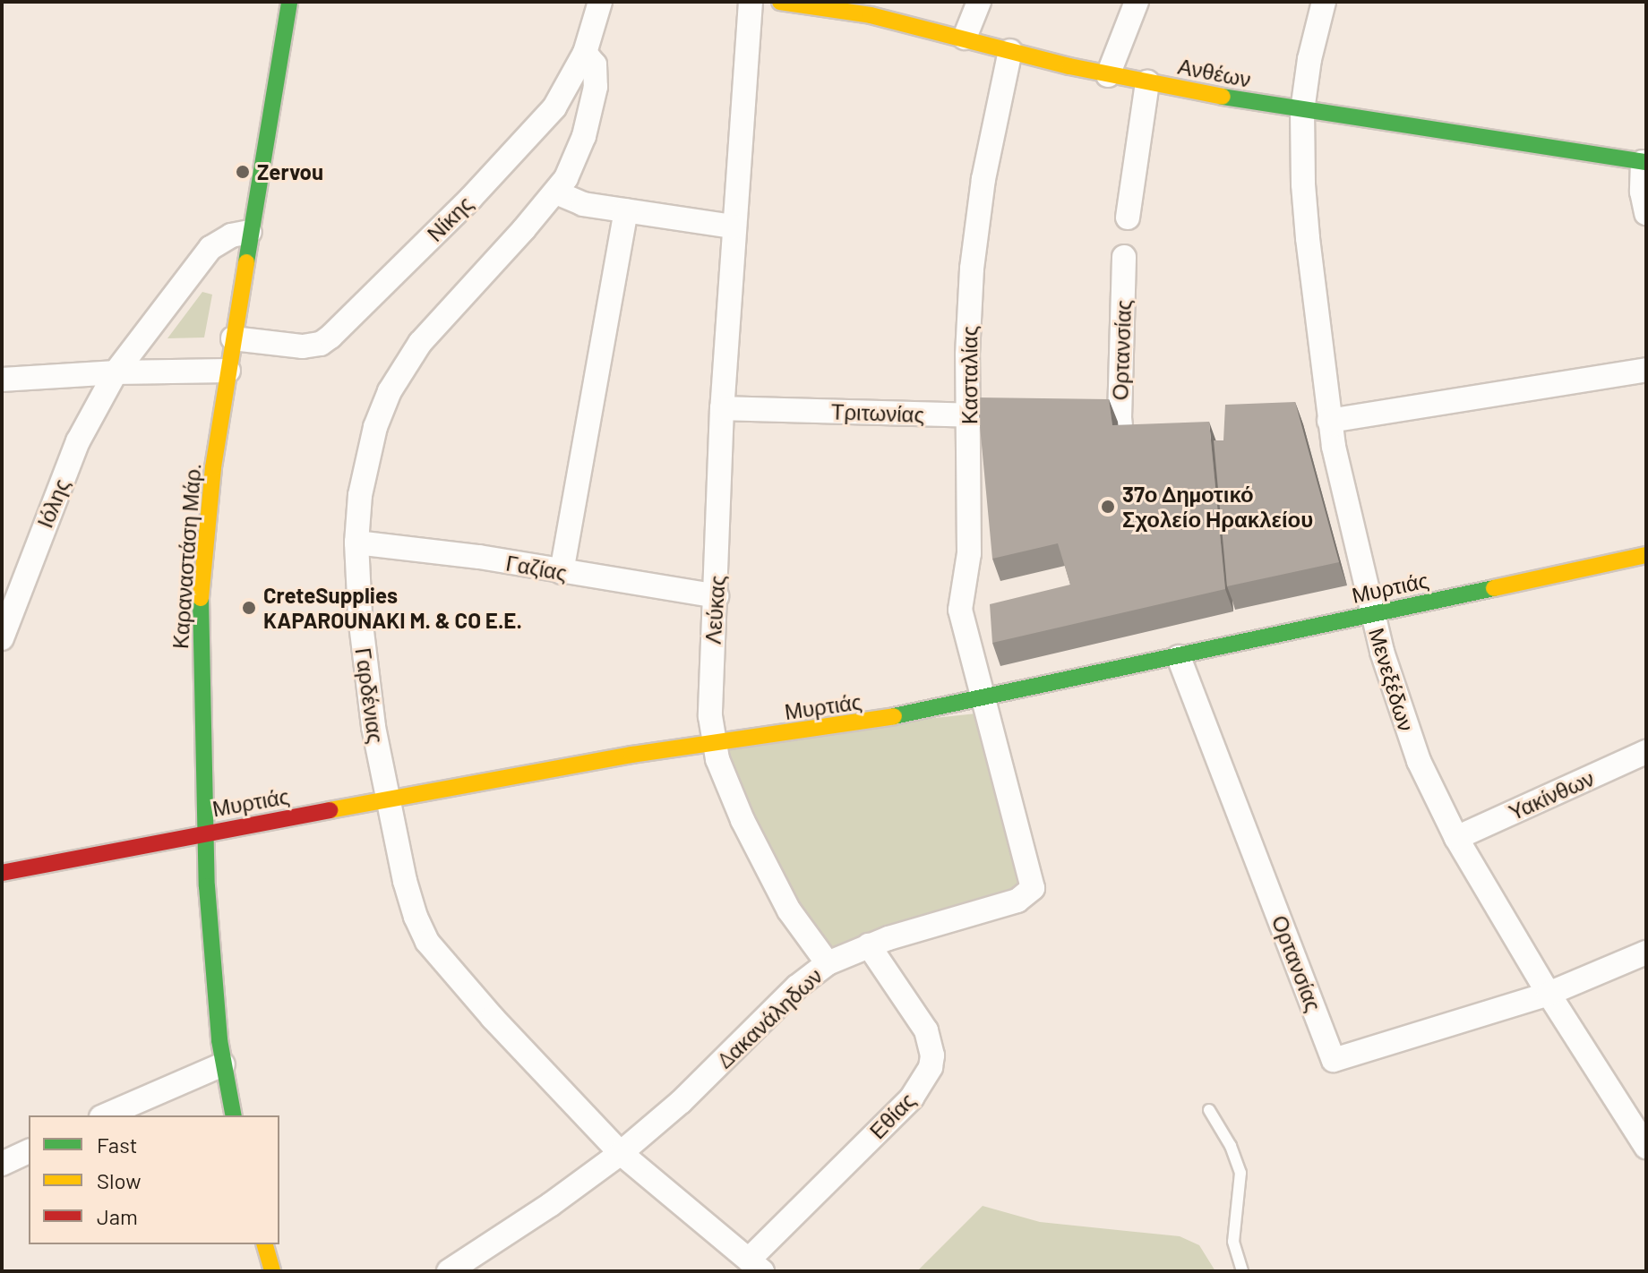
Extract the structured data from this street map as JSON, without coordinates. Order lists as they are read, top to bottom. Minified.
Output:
{"streets":{"street":["Ανθέων","Νίκης","Ορτανσίας","Κασταλίας","Τριτωνίας","Ιόλης","Καραναστάση Μάρ.","Γαζίας","Μυρτιάς","Λεύκας","Μενεξέδων","Γαρδένιας","Υακίνθων","Δακανάληδων","Εθίας"]},"crossings":[["Ανθέων","Κασταλίας"],["Ανθέων","Μενεξέδων"],["Νίκης","Καραναστάση Μάρ."],["Νίκης","Γαρδένιας"],["Ορτανσίας","Μυρτιάς"],["Ορτανσίας","Μενεξέδων"],["Κασταλίας","Τριτωνίας"],["Κασταλίας","Μυρτιάς"],["Κασταλίας","Δακανάληδων"],["Τριτωνίας","Λεύκας"],["Ιόλης","Καραναστάση Μάρ."],["Καραναστάση Μάρ.","Μυρτιάς"],["Γαζίας","Λεύκας"],["Γαζίας","Γαρδένιας"],["Μυρτιάς","Λεύκας"],["Μυρτιάς","Μενεξέδων"],["Μυρτιάς","Γαρδένιας"],["Μυρτιάς","Δακανάληδων"],["Λεύκας","Δακανάληδων"],["Μενεξέδων","Υακίνθων"],["Γαρδένιας","Δακανάληδων"],["Γαρδένιας","Εθίας"],["Δακανάληδων","Εθίας"]],"places":["Zervou","37ο Δημοτικό Σχολείο Ηρακλείου","CreteSupplies KAPAROUNAKI M. & CO E.E."],"legend":["Fast","Slow","Jam"]}
